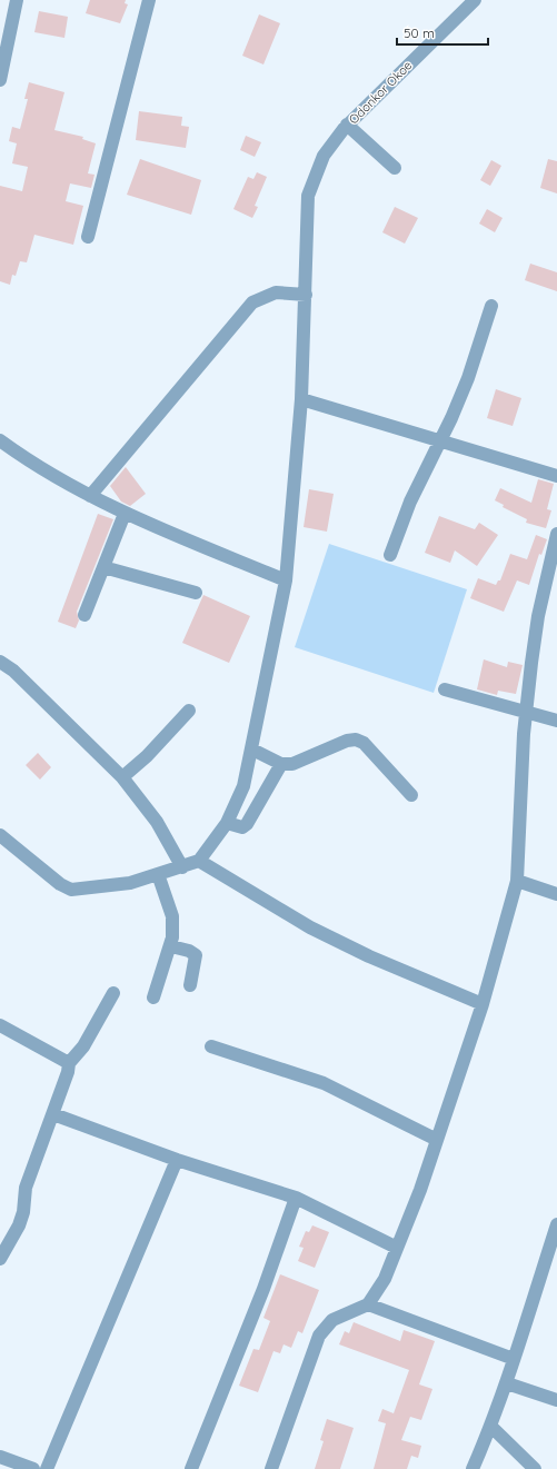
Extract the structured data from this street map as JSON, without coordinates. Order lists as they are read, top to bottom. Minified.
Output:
{"streets":{"street":["Odonkor Okoe"]},"scale_bar":"50 m"}
